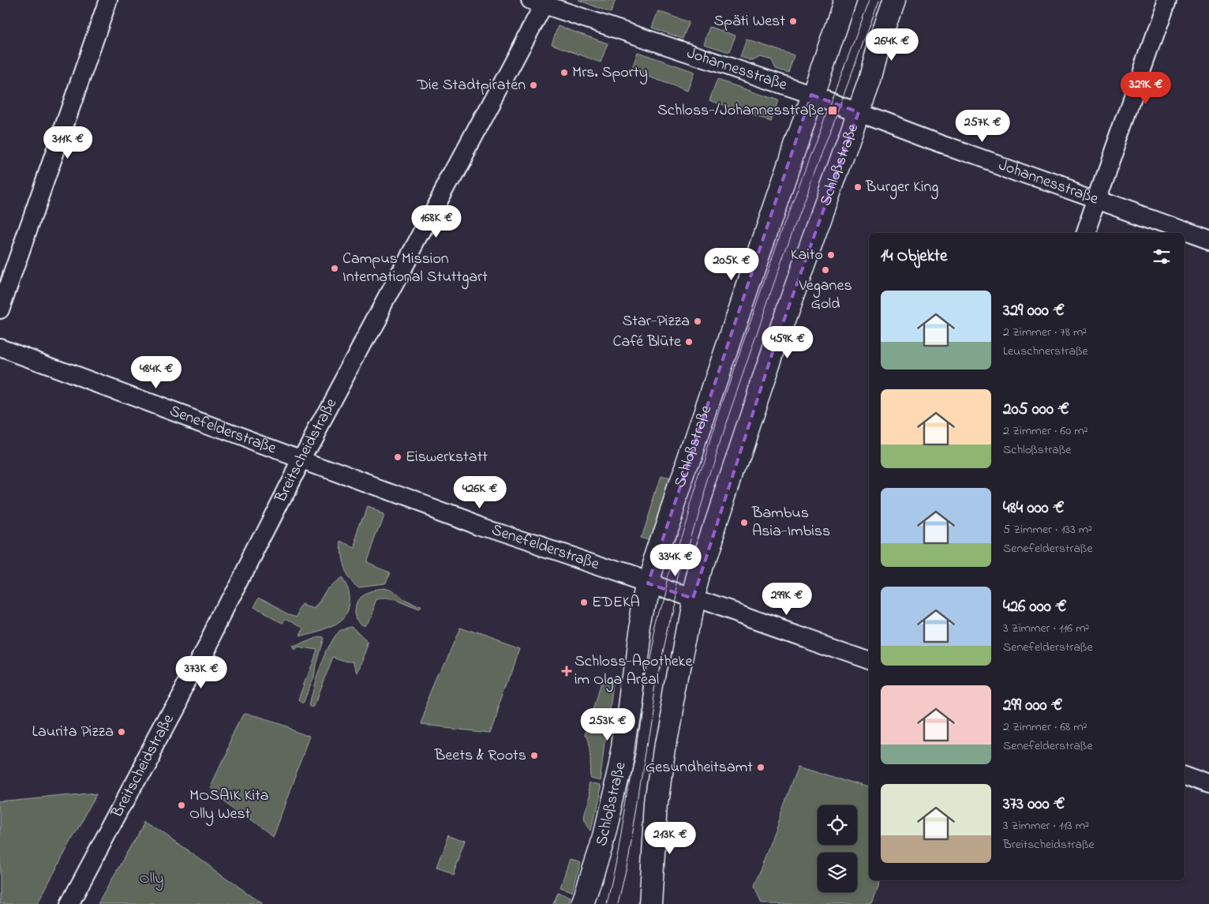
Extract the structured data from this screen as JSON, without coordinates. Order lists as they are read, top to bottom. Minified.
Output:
{"streets":{"street":["Johannesstraße","Schloßstraße","Senefelderstraße","Breitscheidstraße"]},"crossings":[["Johannesstraße","Schloßstraße"],["Johannesstraße","Breitscheidstraße"],["Schloßstraße","Senefelderstraße"],["Senefelderstraße","Breitscheidstraße"]],"parks":["Olly"],"places":{"other":["Späti West","Mrs. Sporty","Die Stadtpiraten","Burger King","Kaito","Campus Mission International Stuttgart","Veganes Gold","Star-Pizza","Café Blüte","Eiswerkstatt","Bambus Asia-Imbiss","EDEKA","Laurita Pizza","Beets & Roots","Gesundheitsamt","MOSAIK Kita Olly West"],"transit":["Schloss-/Johannesstraße"],"health":["Schloss-Apotheke im Olga Areal"]},"page":{"price":["264K €","329K €","257K €","311K €","168K €","205K €","459K €","484K €","426K €","334K €","299K €","373K €","253K €","213K €"],"heading":"14 Objekte","list":[{"name":"329 000 €","note":"2 Zimmer · 78 m² · Leuschnerstraße"},{"name":"205 000 €","note":"2 Zimmer · 60 m² · Schloßstraße"},{"name":"484 000 €","note":"5 Zimmer · 133 m² · Senefelderstraße"},{"name":"426 000 €","note":"3 Zimmer · 116 m² · Senefelderstraße"},{"name":"299 000 €","note":"2 Zimmer · 68 m² · Senefelderstraße"},{"name":"373 000 €","note":"3 Zimmer · 113 m² · Breitscheidstraße"}]}}
